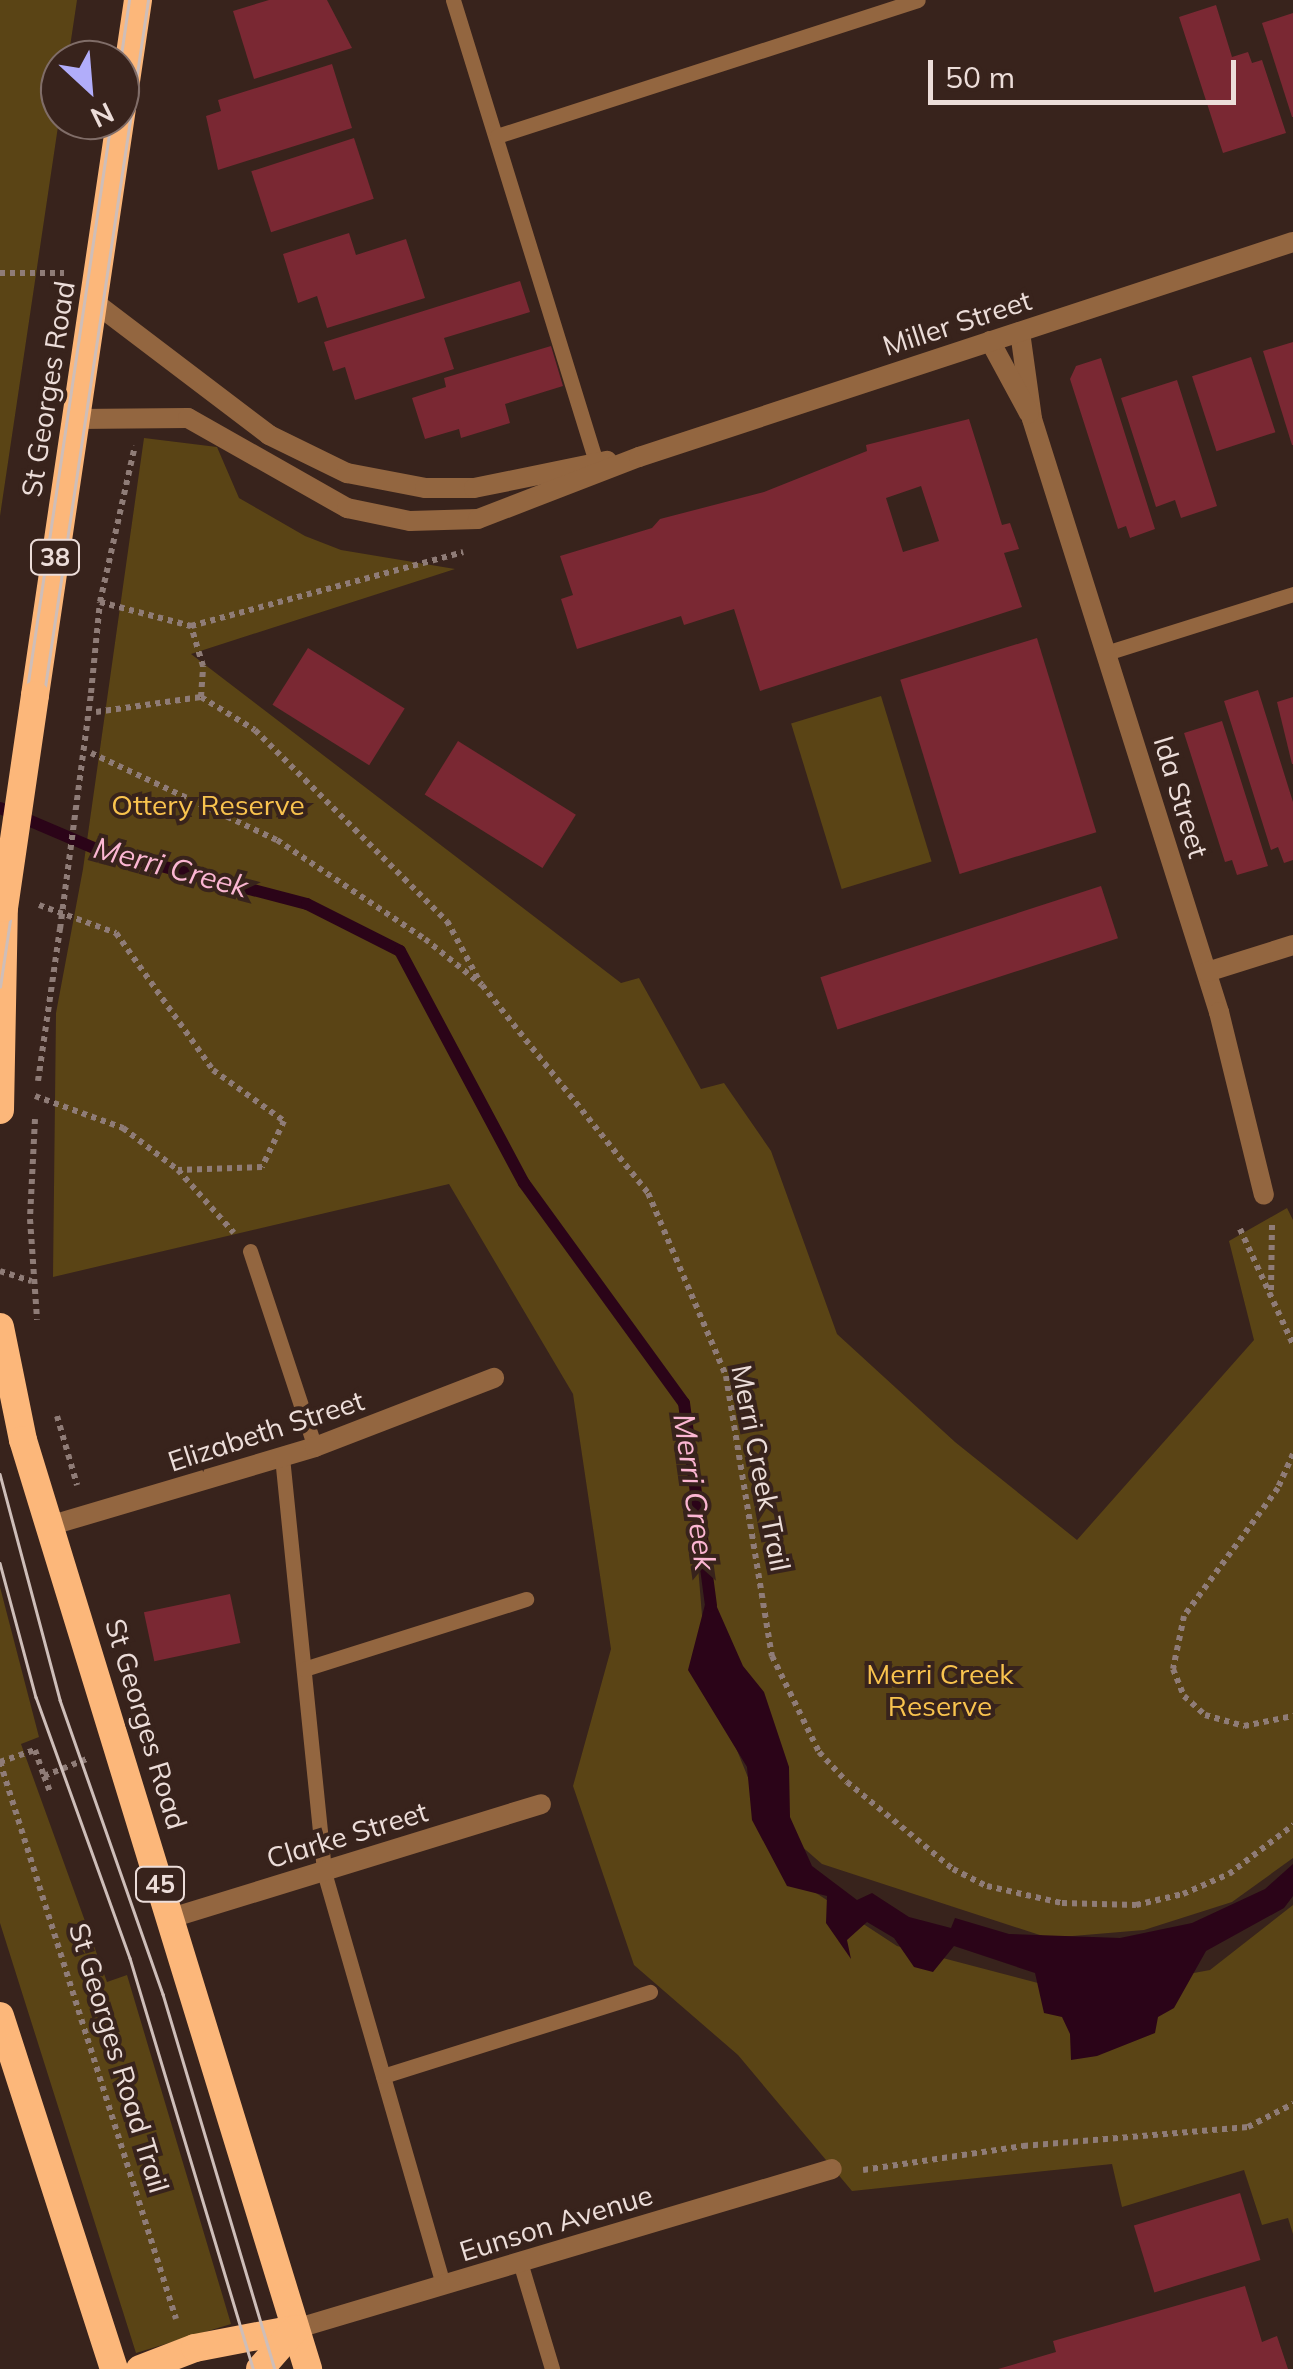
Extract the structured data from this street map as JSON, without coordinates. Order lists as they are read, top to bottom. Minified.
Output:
{"streets":{"highway":["St Georges Road","38","45"],"street":["Miller Street","Ida Street","Elizabeth Street","Clarke Street","Eunson Avenue"],"path":["Merri Creek Trail","St Georges Road Trail"]},"crossings":[["Miller Street","St Georges Road"],["Miller Street","Ida Street"],["St Georges Road","Elizabeth Street"],["St Georges Road","Clarke Street"],["St Georges Road","Eunson Avenue"]],"water":["Merri Creek"],"parks":["Ottery Reserve","Merri Creek Reserve"],"scale_bar":"50 m","north":"bottom right"}
